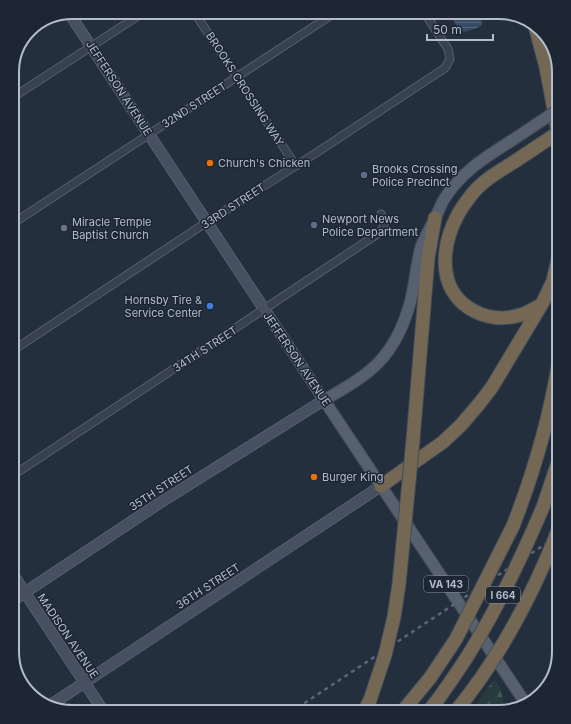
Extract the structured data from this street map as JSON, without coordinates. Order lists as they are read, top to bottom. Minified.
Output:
{"streets":{"highway":["I 664"],"main road":["JEFFERSON AVENUE","VA 143"],"street":["BROOKS CROSSING WAY","32ND STREET","33RD STREET","34TH STREET","35TH STREET","36TH STREET","MADISON AVENUE"]},"crossings":[["JEFFERSON AVENUE","32ND STREET"],["JEFFERSON AVENUE","33RD STREET"],["JEFFERSON AVENUE","34TH STREET"],["JEFFERSON AVENUE","35TH STREET"],["JEFFERSON AVENUE","36TH STREET"],["BROOKS CROSSING WAY","32ND STREET"],["BROOKS CROSSING WAY","33RD STREET"],["35TH STREET","MADISON AVENUE"],["36TH STREET","MADISON AVENUE"]],"places":["Church's Chicken","Brooks Crossing Police Precinct","Newport News Police Department","Miracle Temple Baptist Church","Hornsby Tire & Service Center","Burger King"],"scale_bar":"50 m"}
